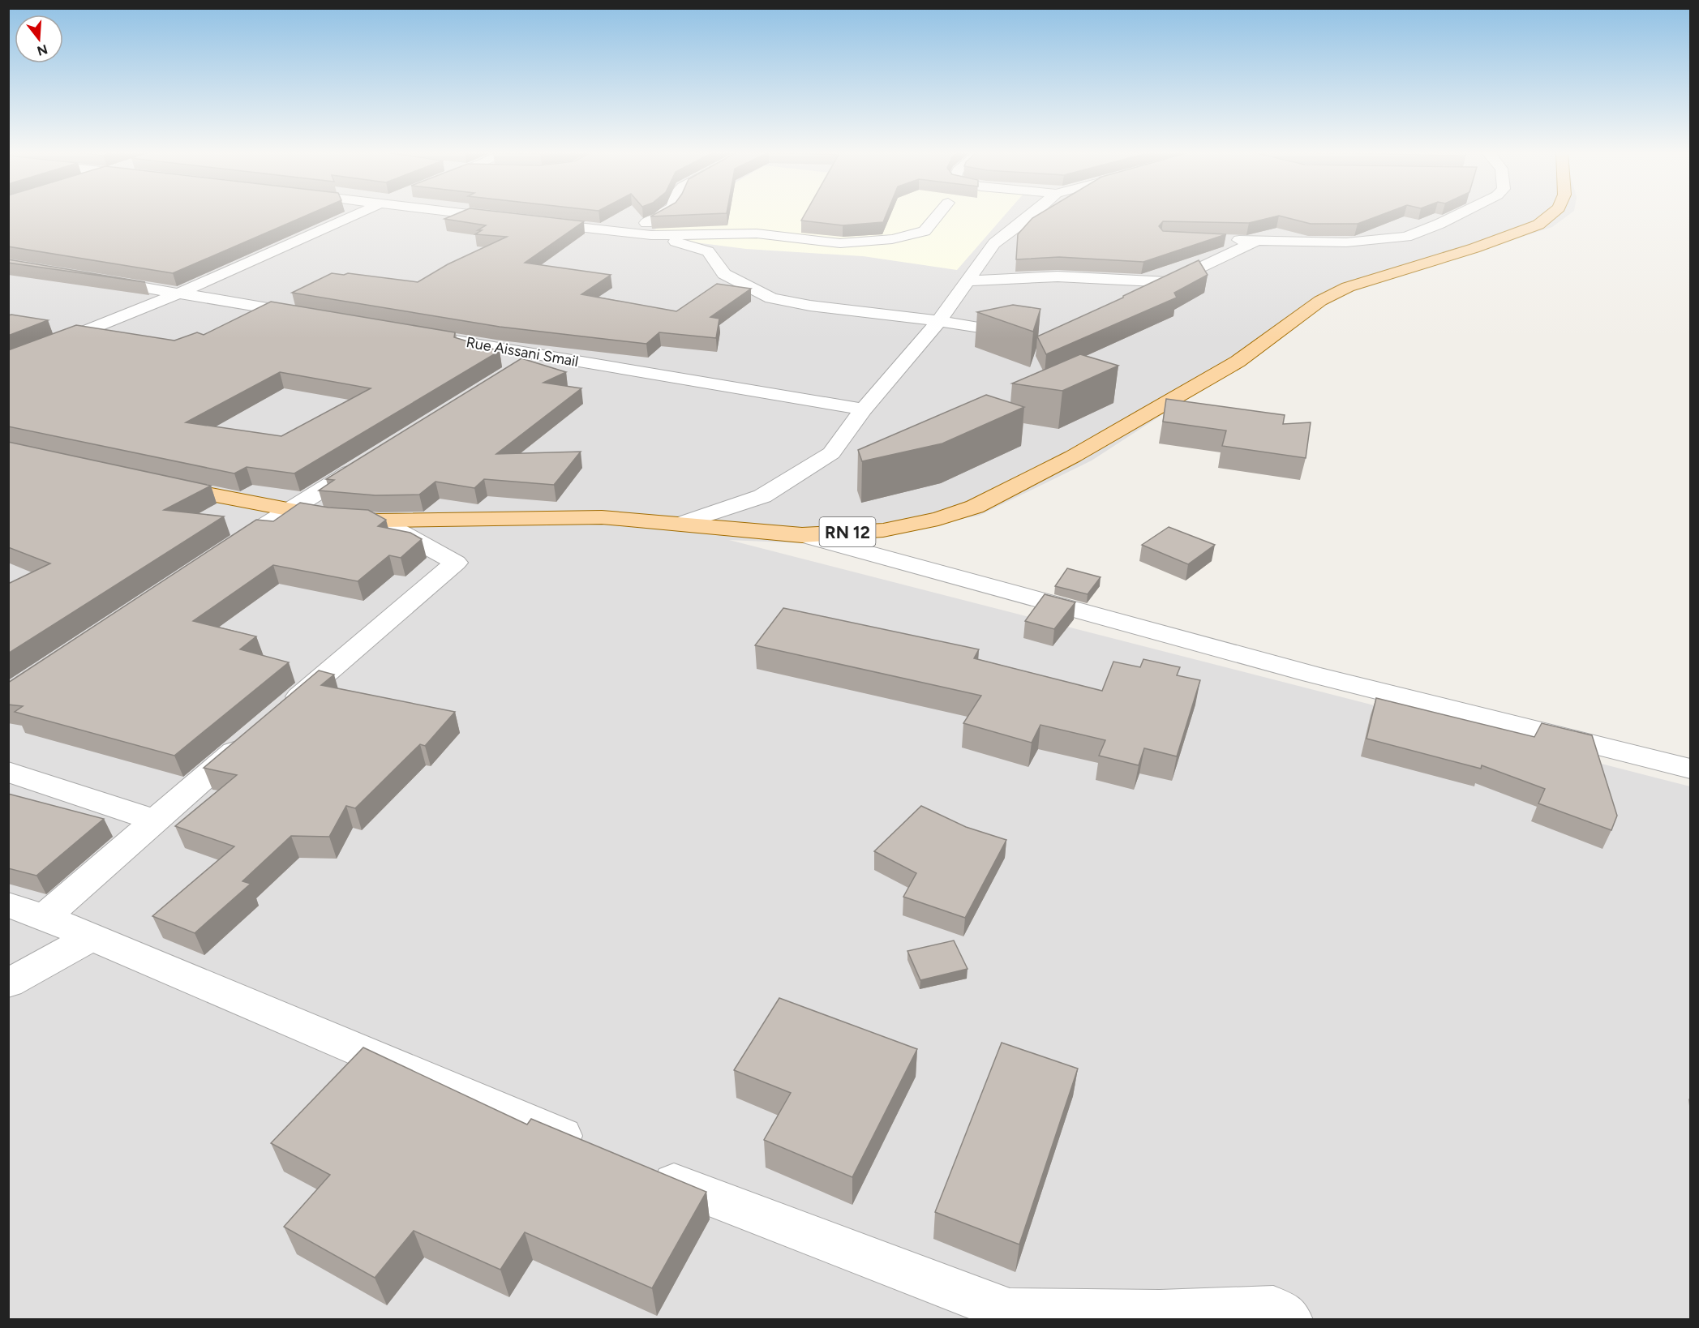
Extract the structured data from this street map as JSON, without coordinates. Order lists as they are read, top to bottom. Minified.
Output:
{"streets":{"main road":["RN 12"],"street":["Rue Aissani Smail"]},"north":"bottom"}
